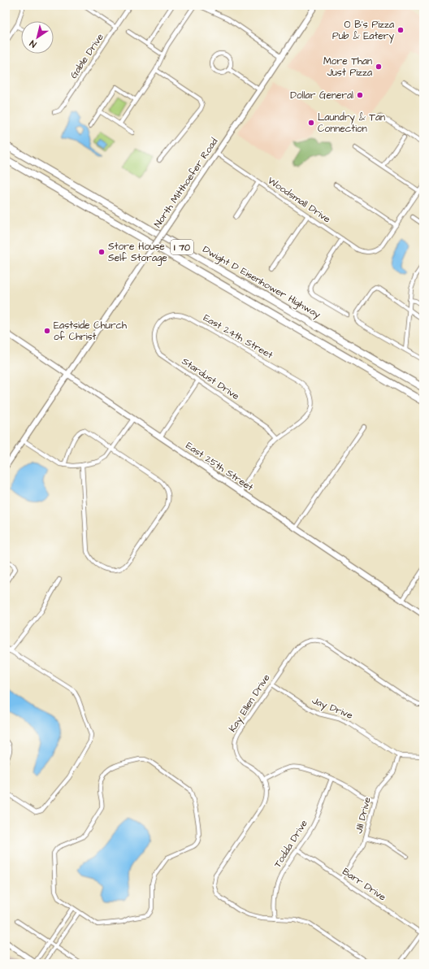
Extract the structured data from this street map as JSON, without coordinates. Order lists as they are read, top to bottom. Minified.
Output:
{"streets":{"highway":["I 70","Dwight D Eisenhower Highway"],"main road":["North Mitthoefer Road","East 25th Street"],"street":["Gable Drive","Woodsmall Drive","East 24th Street","Stardust Drive","Kay Ellen Drive","Jay Drive","Jill Drive","Todda Drive","Barr Drive"]},"crossings":[["North Mitthoefer Road","Woodsmall Drive"],["North Mitthoefer Road","East 25th Street"],["East 24th Street","Stardust Drive"],["Kay Ellen Drive","Jay Drive"],["Jay Drive","Jill Drive"],["Jill Drive","Barr Drive"],["Todda Drive","Barr Drive"]],"places":["O B's Pizza Pub & Eatery","More Than Just Pizza","Dollar General","Laundry & Tan Connection","Store House Self Storage","Eastside Church of Christ"],"north":"bottom left"}
